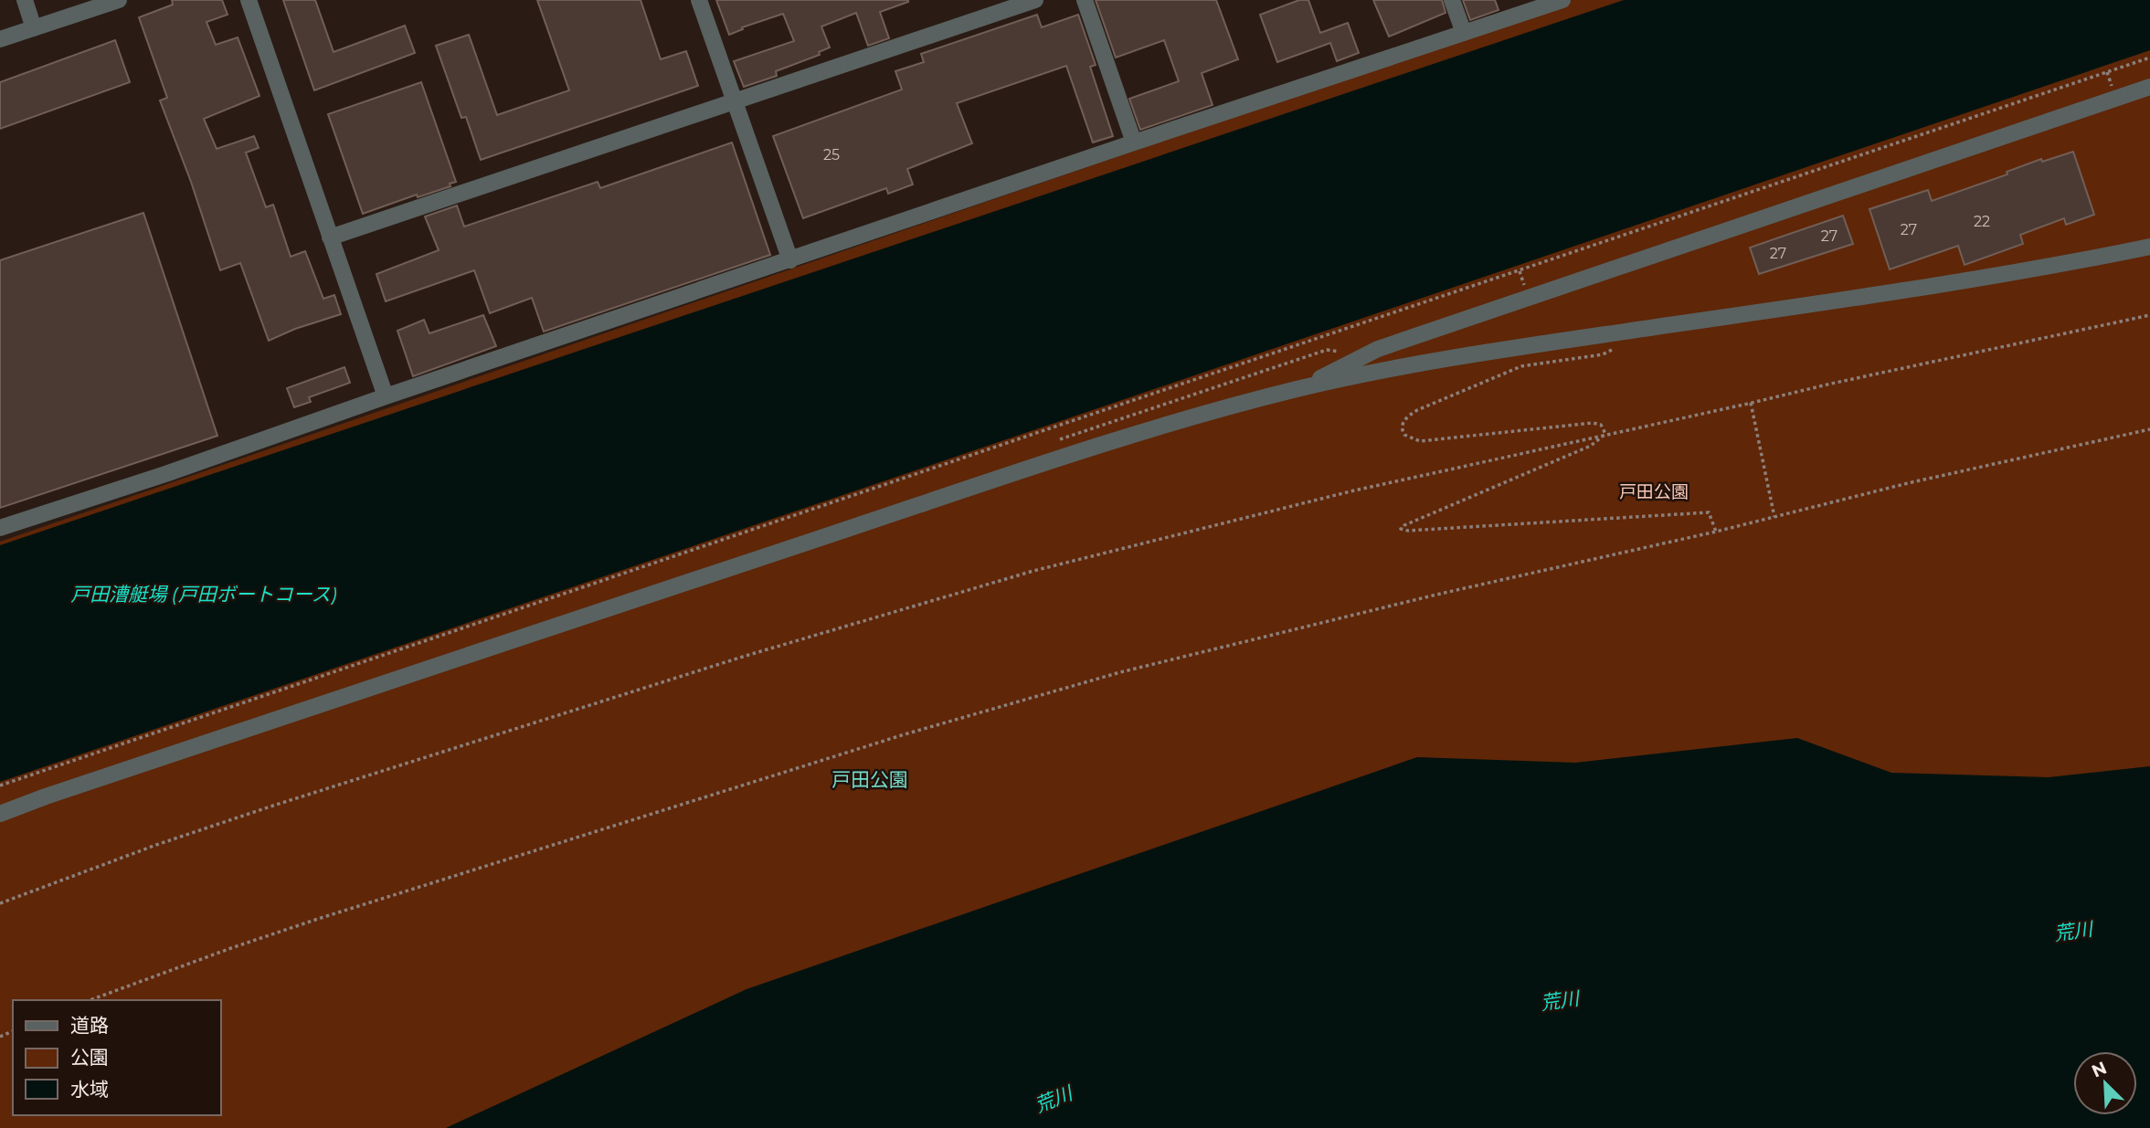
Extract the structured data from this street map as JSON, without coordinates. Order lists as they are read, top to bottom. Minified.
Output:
{"districts":["戸田公園"],"water":["戸田漕艇場 (戸田ボートコース)","荒川"],"parks":["戸田公園"],"house_numbers":["25","22","27","27","27"],"legend":["道路","公園","水域"],"north":"top left"}
